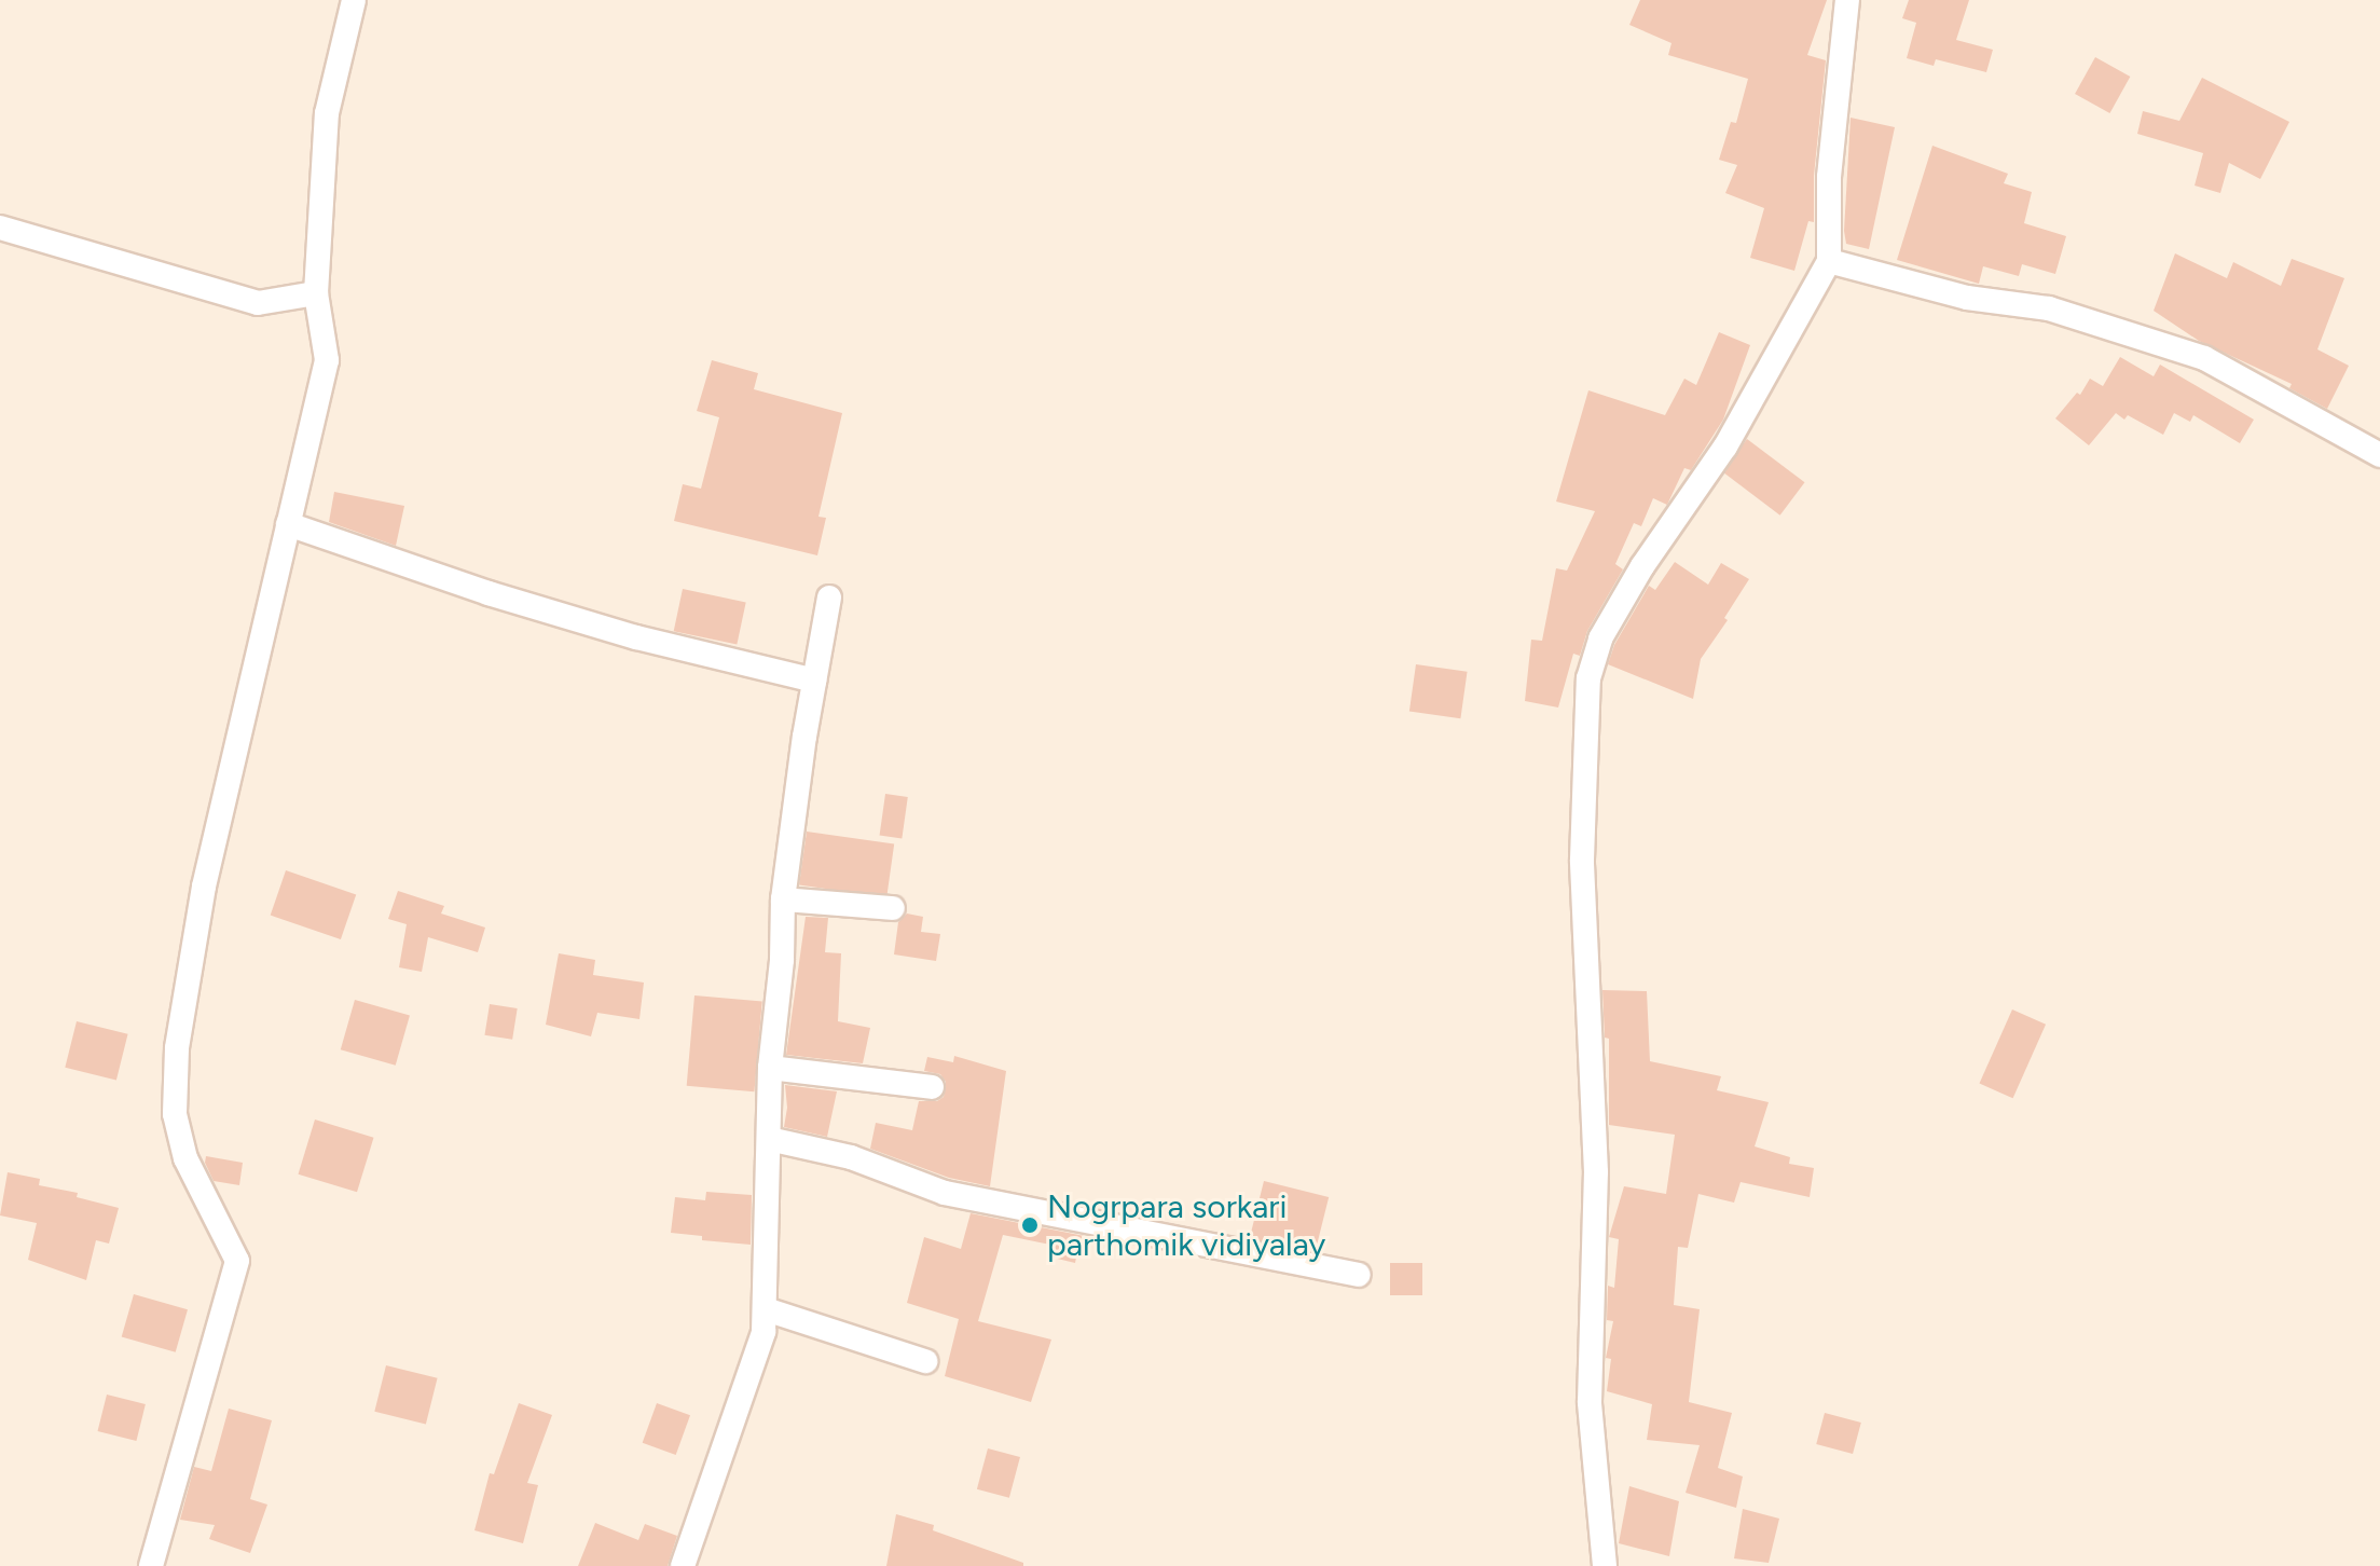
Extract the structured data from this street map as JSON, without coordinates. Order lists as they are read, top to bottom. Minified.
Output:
{"places":["Nogrpara sorkari parthomik vidiyalay"]}
